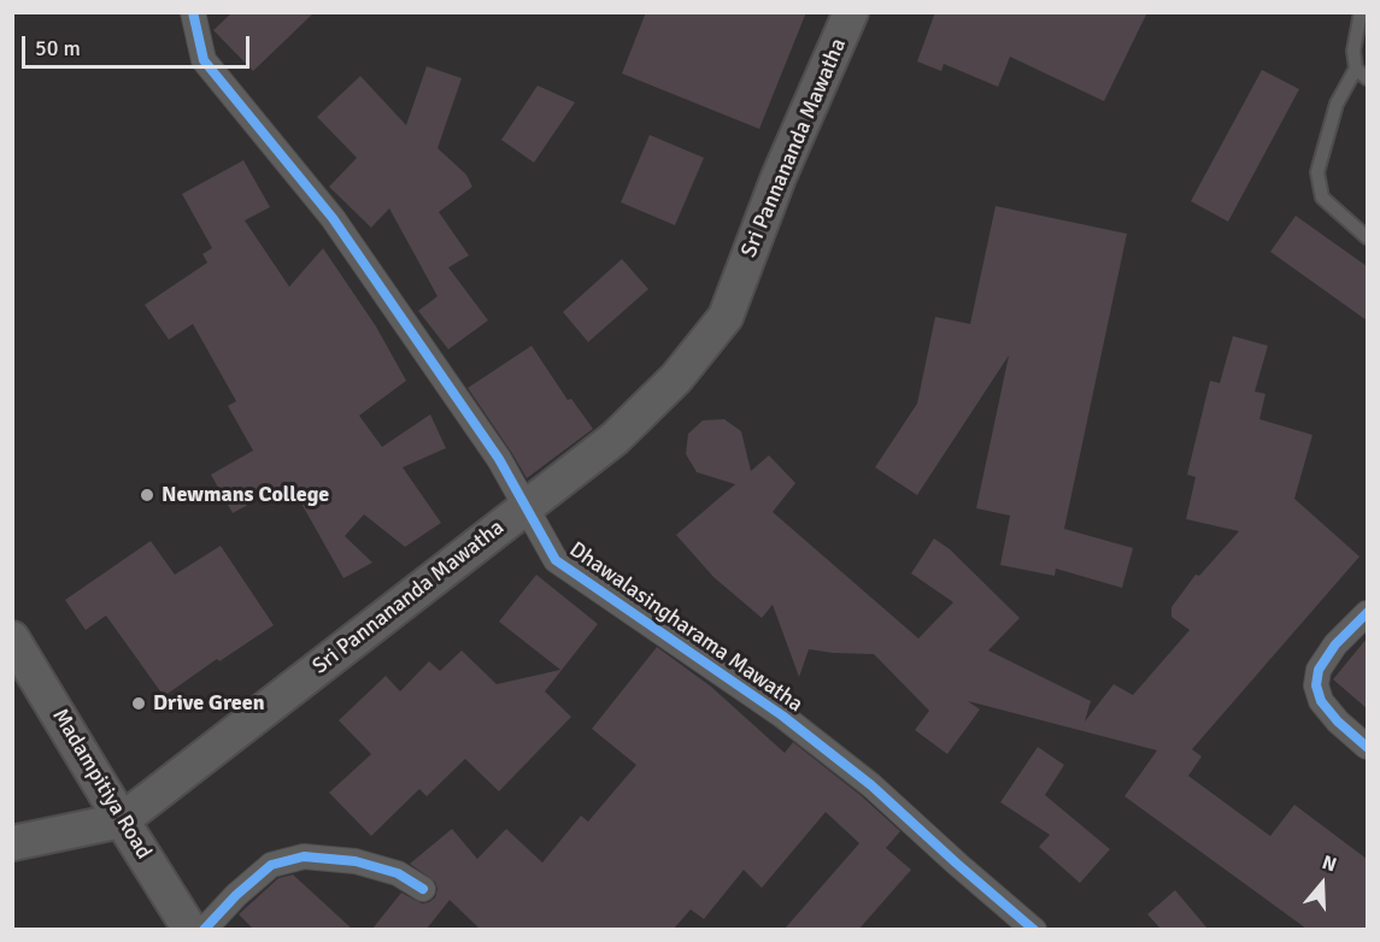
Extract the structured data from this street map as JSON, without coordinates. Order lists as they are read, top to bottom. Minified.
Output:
{"streets":{"main road":["Sri Pannananda Mawatha","Madampitiya Road"],"street":["Dhawalasingharama Mawatha"]},"crossings":[["Sri Pannananda Mawatha","Dhawalasingharama Mawatha"],["Sri Pannananda Mawatha","Madampitiya Road"]],"places":["Newmans College","Drive Green"],"scale_bar":"50 m","north":"top"}
